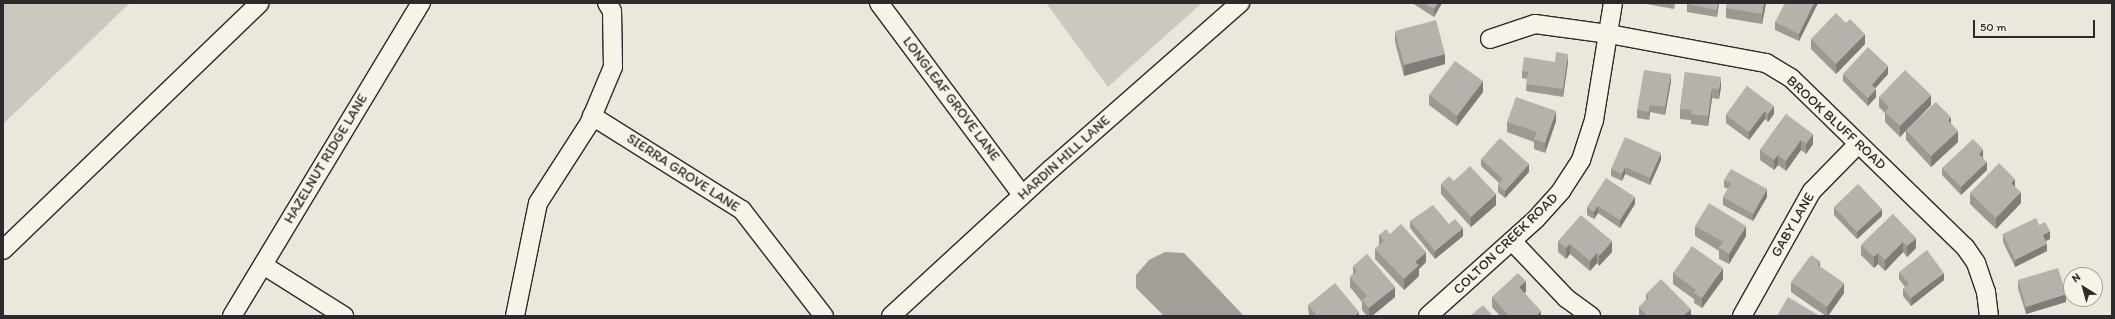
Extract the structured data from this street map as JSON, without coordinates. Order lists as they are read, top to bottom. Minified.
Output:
{"streets":{"street":["LONGLEAF GROVE LANE","BROOK BLUFF ROAD","HARDIN HILL LANE","HAZELNUT RIDGE LANE","SIERRA GROVE LANE","GABY LANE","COLTON CREEK ROAD"]},"crossings":[["LONGLEAF GROVE LANE","HARDIN HILL LANE"],["BROOK BLUFF ROAD","GABY LANE"],["BROOK BLUFF ROAD","COLTON CREEK ROAD"]],"scale_bar":"50 m","north":"top left"}
